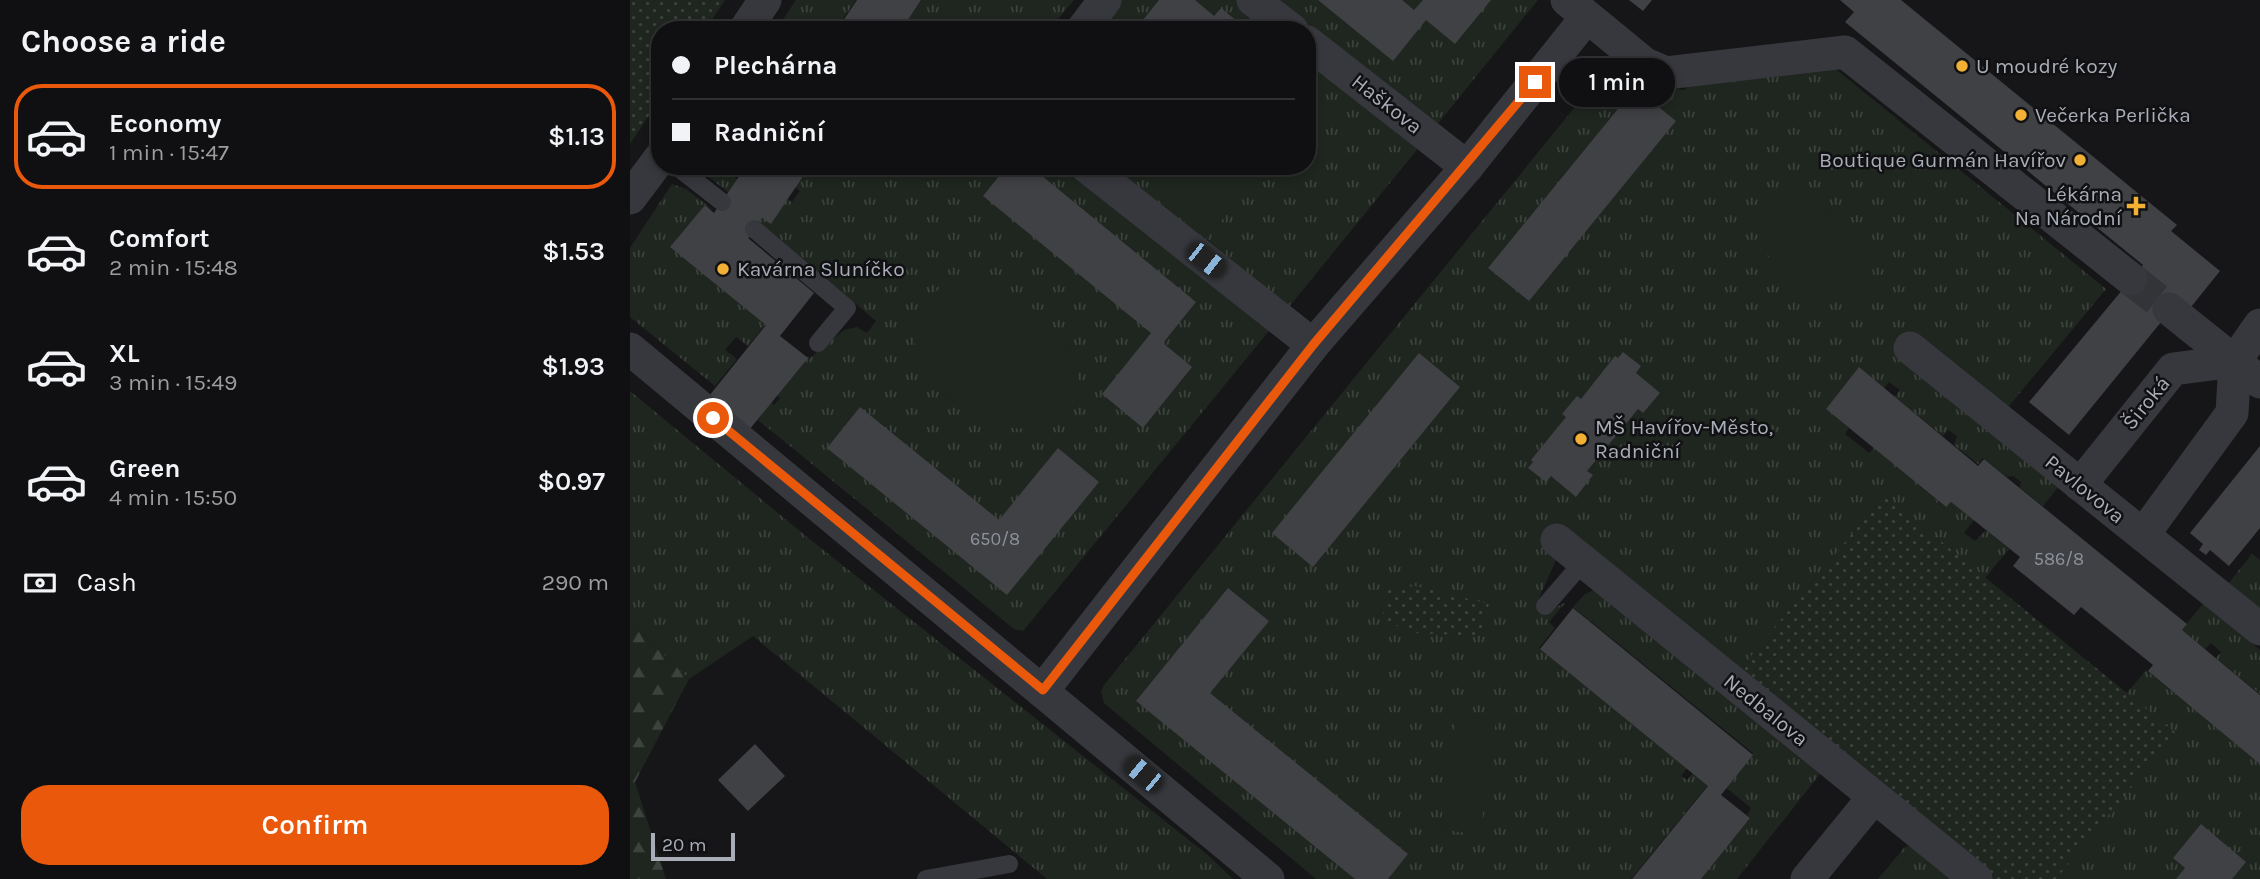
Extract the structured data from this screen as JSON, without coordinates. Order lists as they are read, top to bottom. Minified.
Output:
{"streets":{"street":["Haškova","Široká","Pavlovova","Nedbalova"]},"crossings":[["Široká","Pavlovova"]],"places":{"other":["U moudré kozy","Večerka Perlička","Boutique Gurmán Havířov","Kavárna Sluníčko","MŠ Havířov-Město, Radniční"],"health":["Lékárna Na Národní"]},"house_numbers":["650/8","586/8"],"scale_bar":"20 m","page":{"heading":"Choose a ride","banner":["Plechárna","Radniční"],"bubble":"1 min","list":[{"name":"Economy","note":"1 min · 15:47","value":"$1.13"},{"name":"Comfort","note":"2 min · 15:48","value":"$1.53"},{"name":"XL","note":"3 min · 15:49","value":"$1.93"},{"name":"Green","note":"4 min · 15:50","value":"$0.97"}],"pay":["Cash","290 m"],"buttons":"Confirm","scale":"20 m"}}
